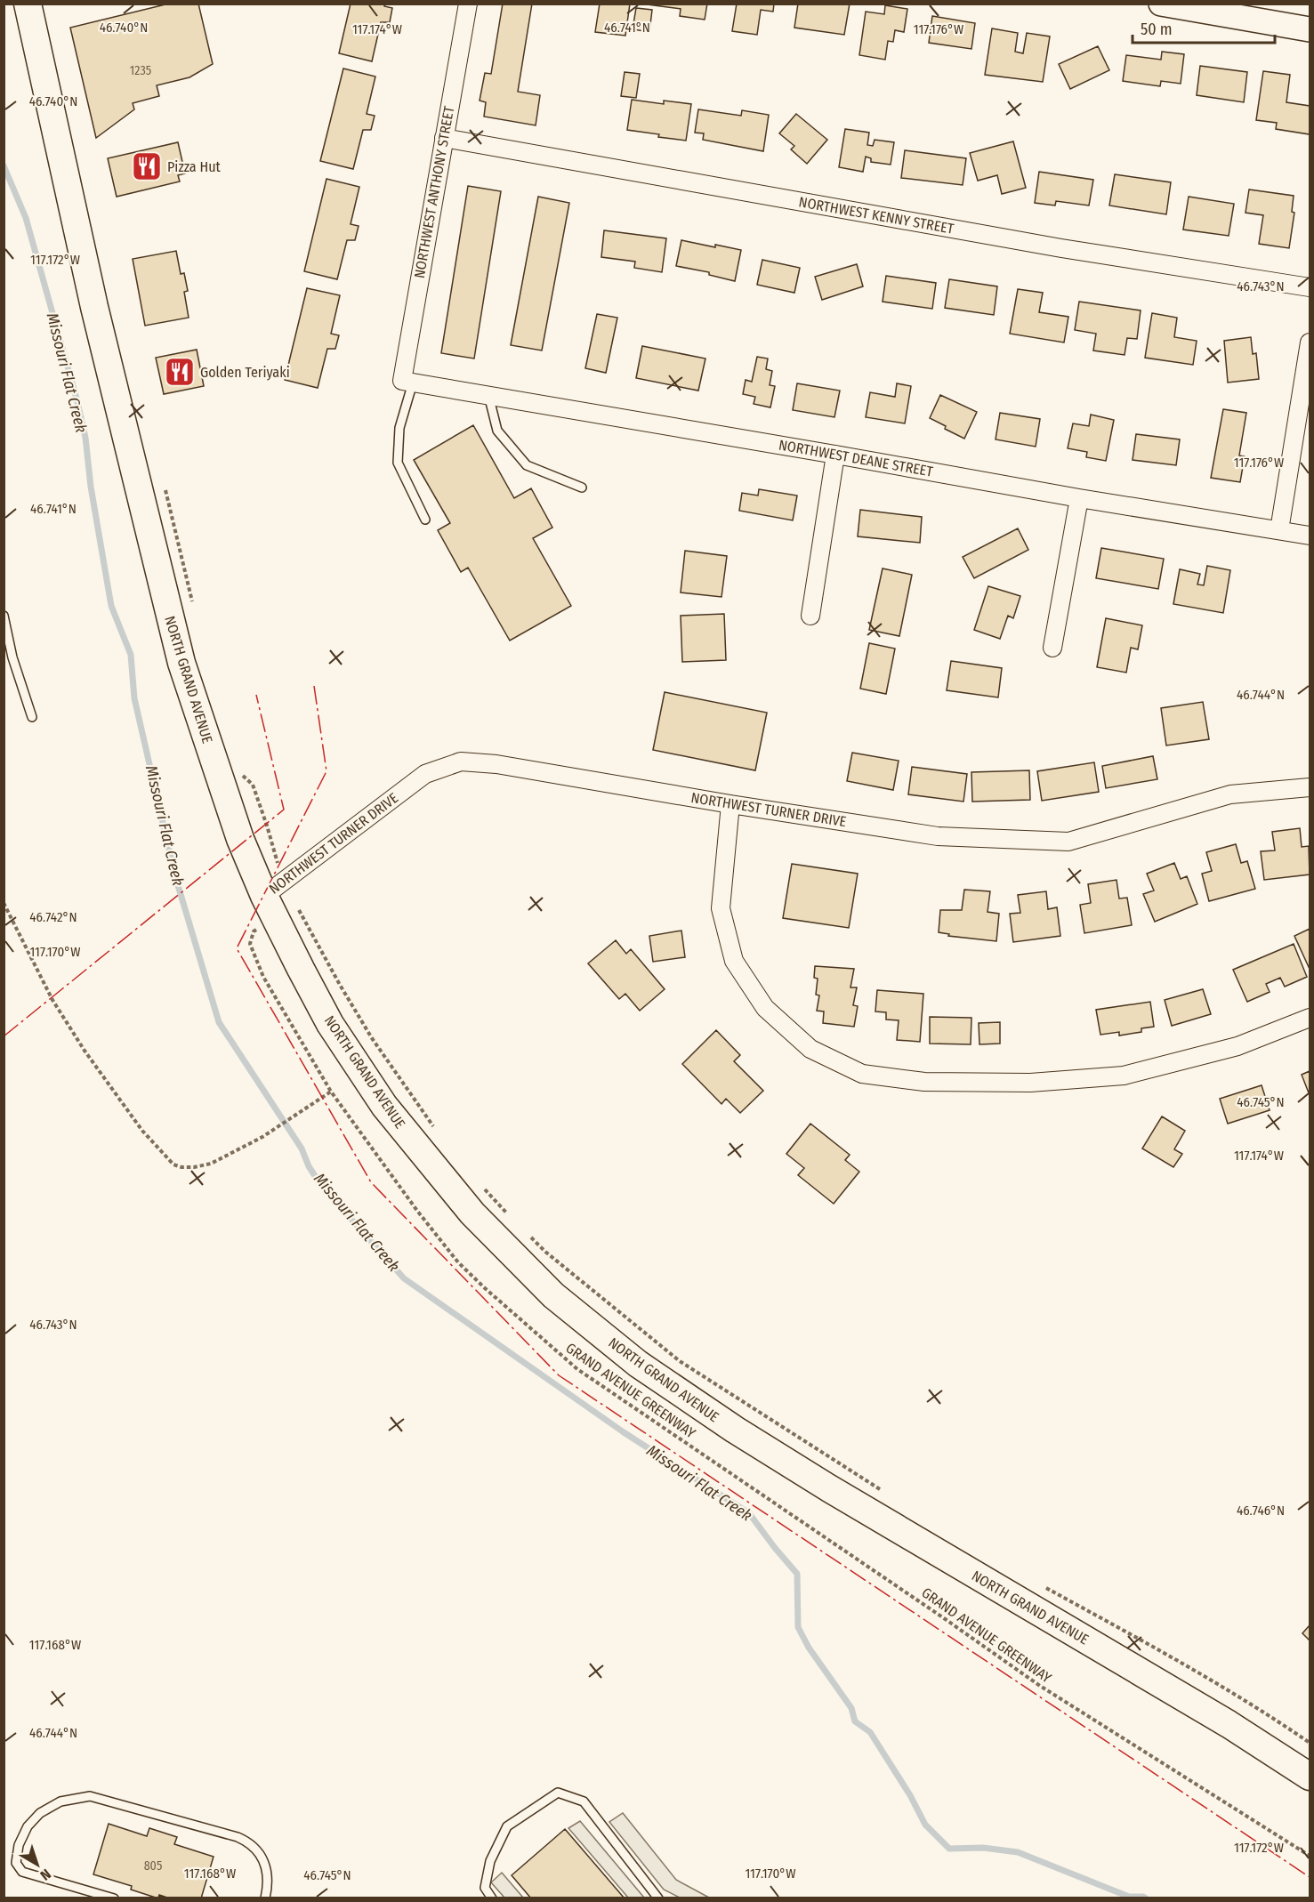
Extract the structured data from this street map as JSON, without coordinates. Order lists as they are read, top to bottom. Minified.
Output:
{"streets":{"main road":["NORTH GRAND AVENUE"],"street":["NORTHWEST ANTHONY STREET","NORTHWEST KENNY STREET","NORTHWEST DEANE STREET","NORTHWEST TURNER DRIVE"],"path":["GRAND AVENUE GREENWAY"]},"crossings":[["NORTHWEST ANTHONY STREET","NORTHWEST KENNY STREET"],["NORTHWEST ANTHONY STREET","NORTHWEST DEANE STREET"],["NORTH GRAND AVENUE","NORTHWEST TURNER DRIVE"],["NORTH GRAND AVENUE","GRAND AVENUE GREENWAY"],["NORTHWEST TURNER DRIVE","GRAND AVENUE GREENWAY"]],"water":["Missouri Flat Creek"],"places":{"restaurant":["Pizza Hut","Golden Teriyaki"]},"house_numbers":["1235","805"],"scale_bar":"50 m","north":"bottom right","coordinates":["46.740°N","46.741°N","117.174°W","117.176°W","117.172°W","46.743°N","46.744°N","46.742°N","117.170°W","46.745°N","46.746°N","117.168°W"]}
